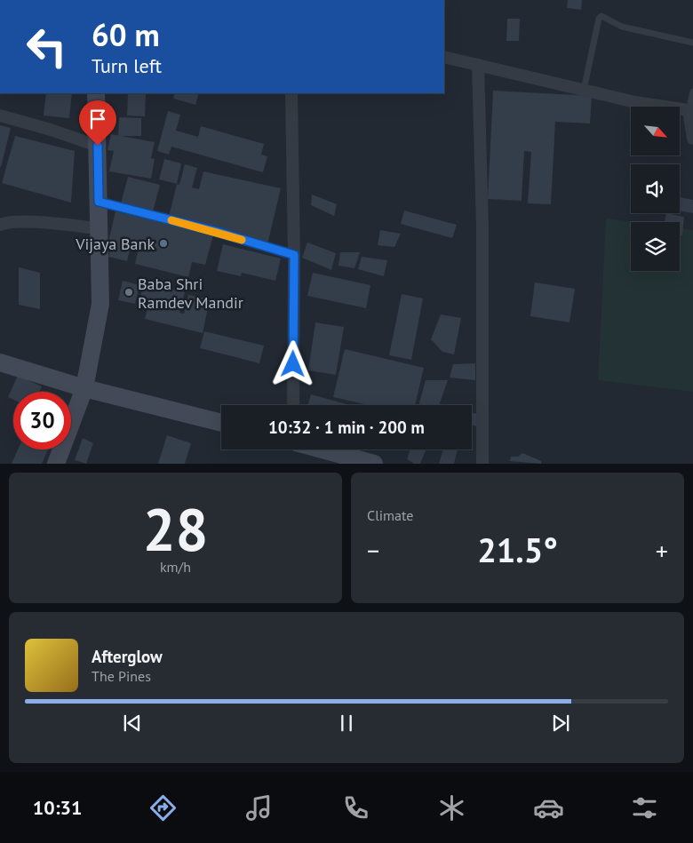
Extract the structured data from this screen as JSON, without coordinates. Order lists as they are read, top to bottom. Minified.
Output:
{"places":["Vijaya Bank","Baba Shri Ramdev Mandir"],"north":"bottom right","page":{"turn":["60 m","Turn left"],"limit":"30","trip":"10:32 · 1 min · 200 m","tile":[["28","km/h"],"Climate"],"heat":["−","21.5°","+"],"song":["Afterglow","The Pines"],"tabs":"10:31"}}
